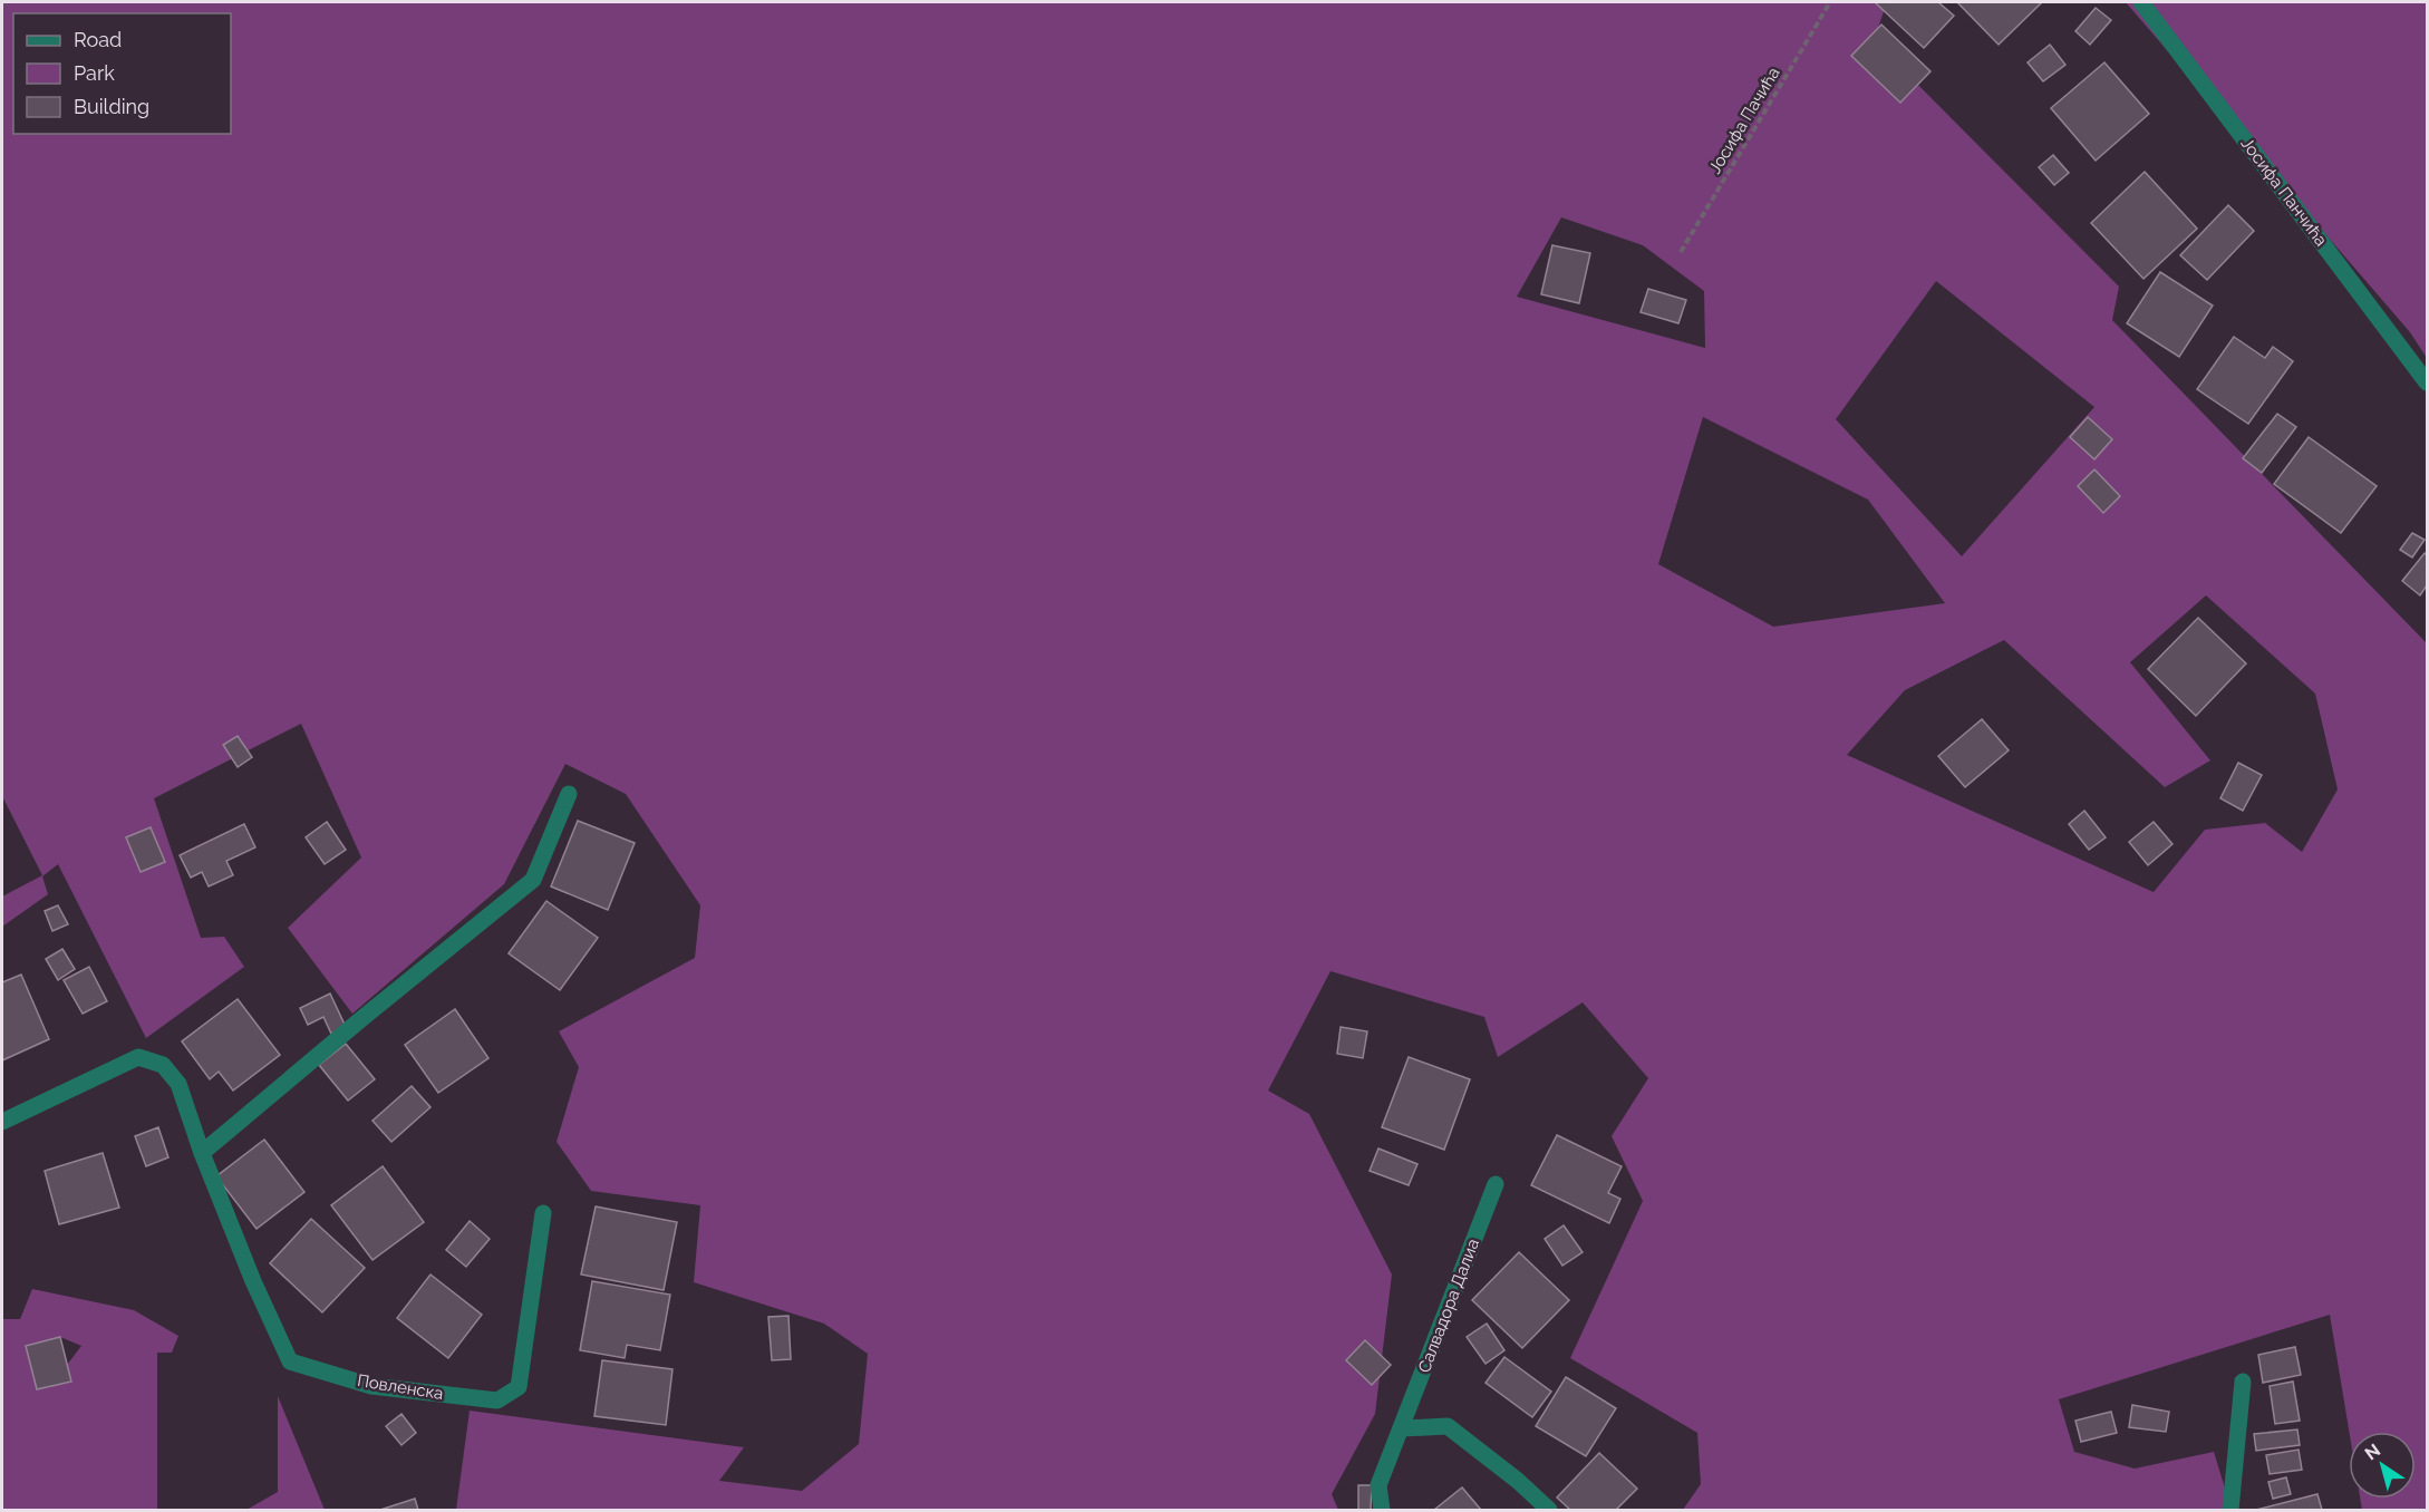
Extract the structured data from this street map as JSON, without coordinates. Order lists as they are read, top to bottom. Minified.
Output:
{"streets":{"street":["Јосифа Панчића","Салвадора Далиа","Повленска"],"path":["Јосифа Пачића"]},"legend":["Road","Park","Building"],"north":"top left"}
